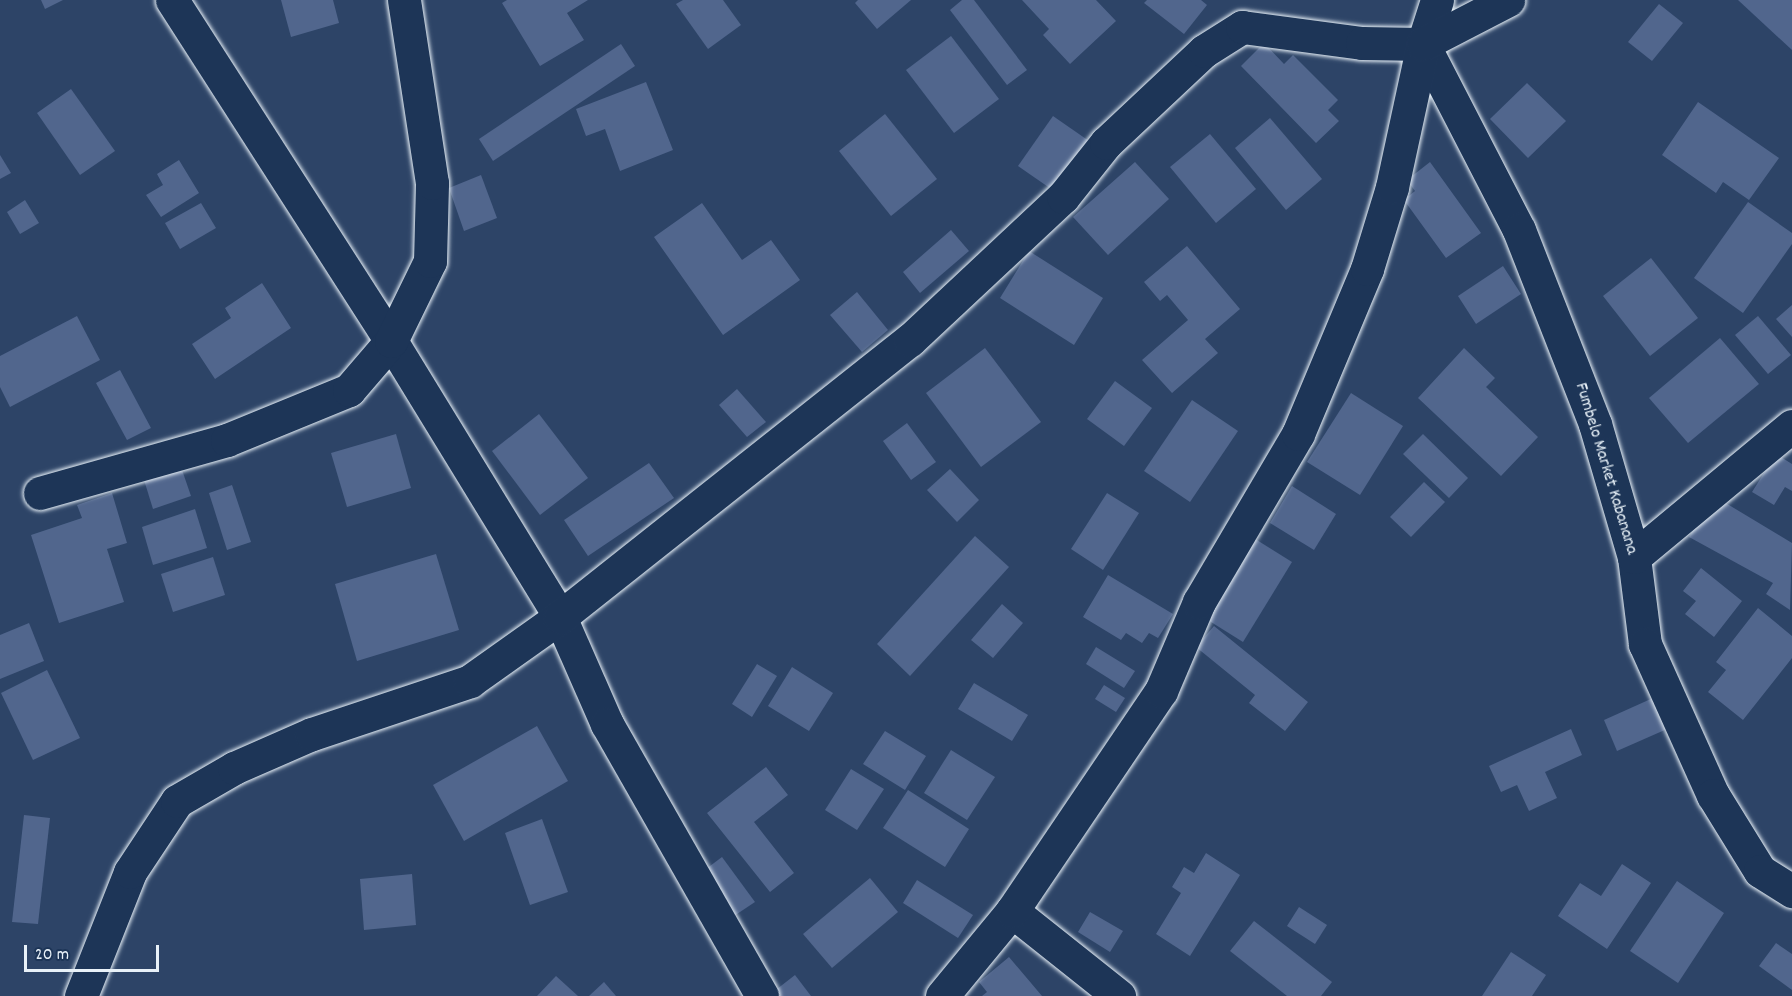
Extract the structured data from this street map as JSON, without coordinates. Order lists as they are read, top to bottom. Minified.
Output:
{"streets":{"street":["Fumbelo Market Kabanana"]},"scale_bar":"20 m"}
